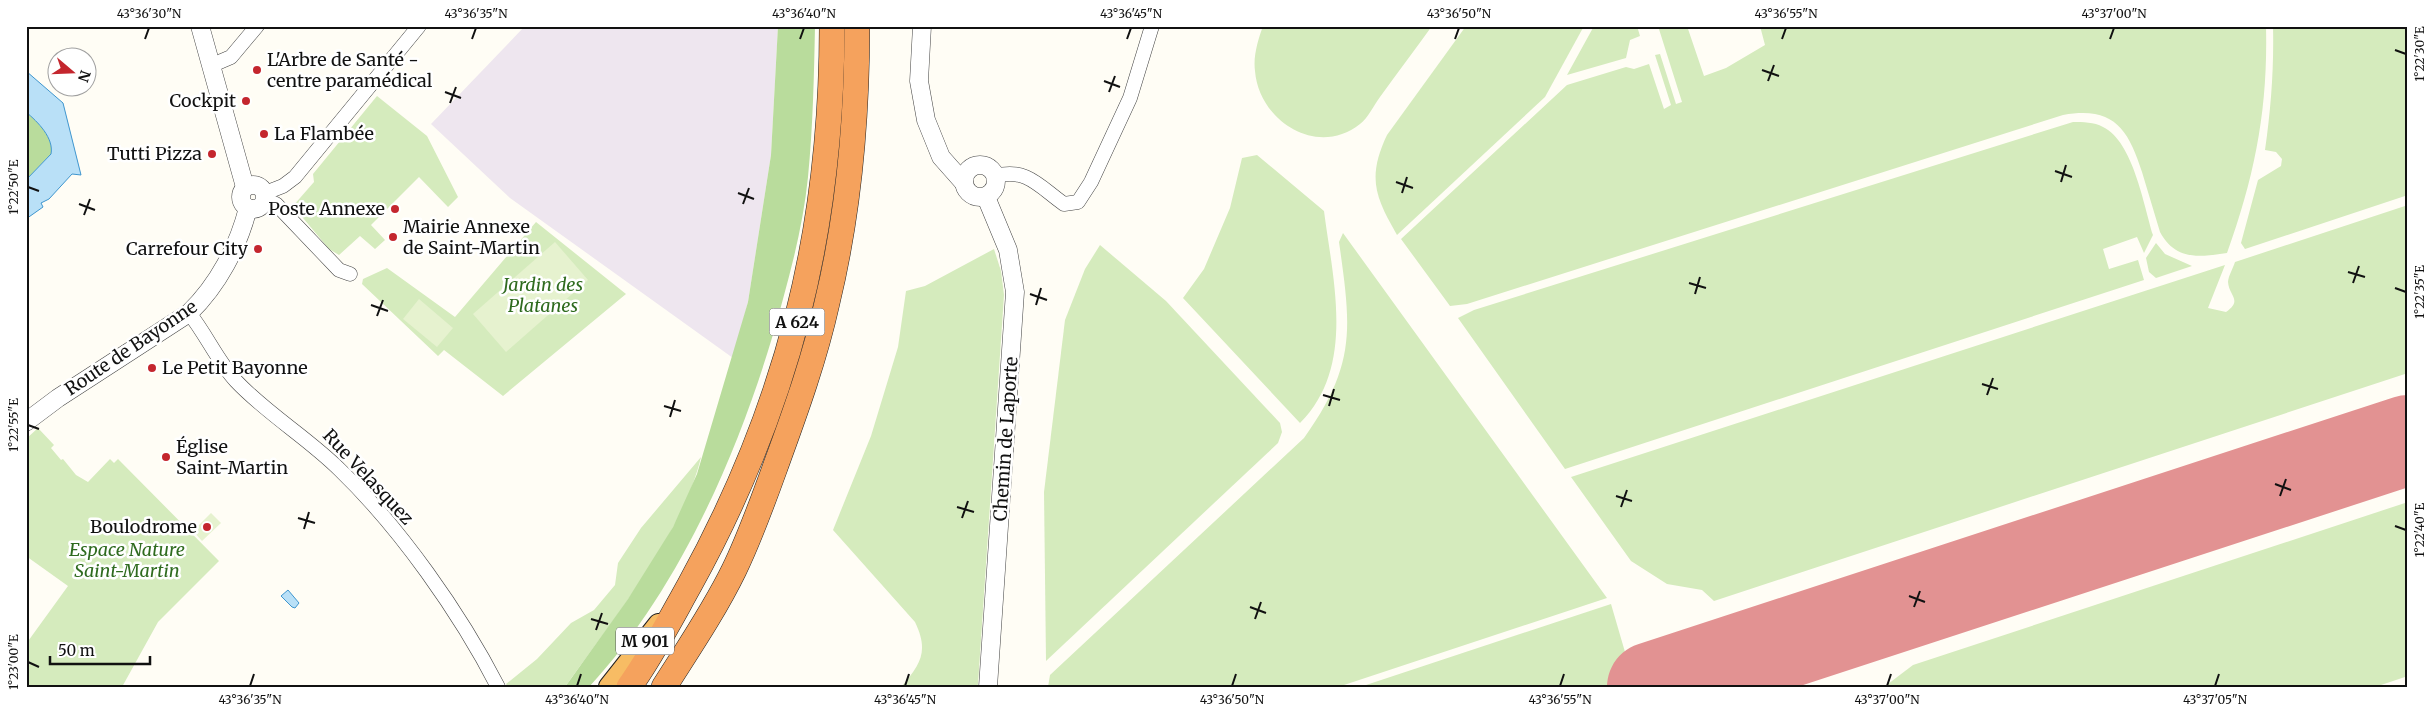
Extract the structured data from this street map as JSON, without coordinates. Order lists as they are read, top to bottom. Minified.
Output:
{"streets":{"highway":["A 624","M 901"],"street":["Route de Bayonne","Chemin de Laporte","Rue Velasquez"]},"crossings":[["A 624","M 901"],["Route de Bayonne","Rue Velasquez"]],"parks":["Jardin des Platanes","Espace Nature Saint-Martin"],"places":["L'Arbre de Santé - centre paramédical","Cockpit","La Flambée","Tutti Pizza","Poste Annexe","Mairie Annexe de Saint-Martin","Carrefour City","Le Petit Bayonne","Église Saint-Martin","Boulodrome"],"scale_bar":"50 m","north":"right","coordinates":["43°36'30\"N","43°36'35\"N","43°36'40\"N","43°36'45\"N","43°36'50\"N","43°36'55\"N","43°37'00\"N","1°22'30\"E","1°22'50\"E","1°22'35\"E","1°22'55\"E","1°22'40\"E","1°23'00\"E","43°37'05\"N"]}
